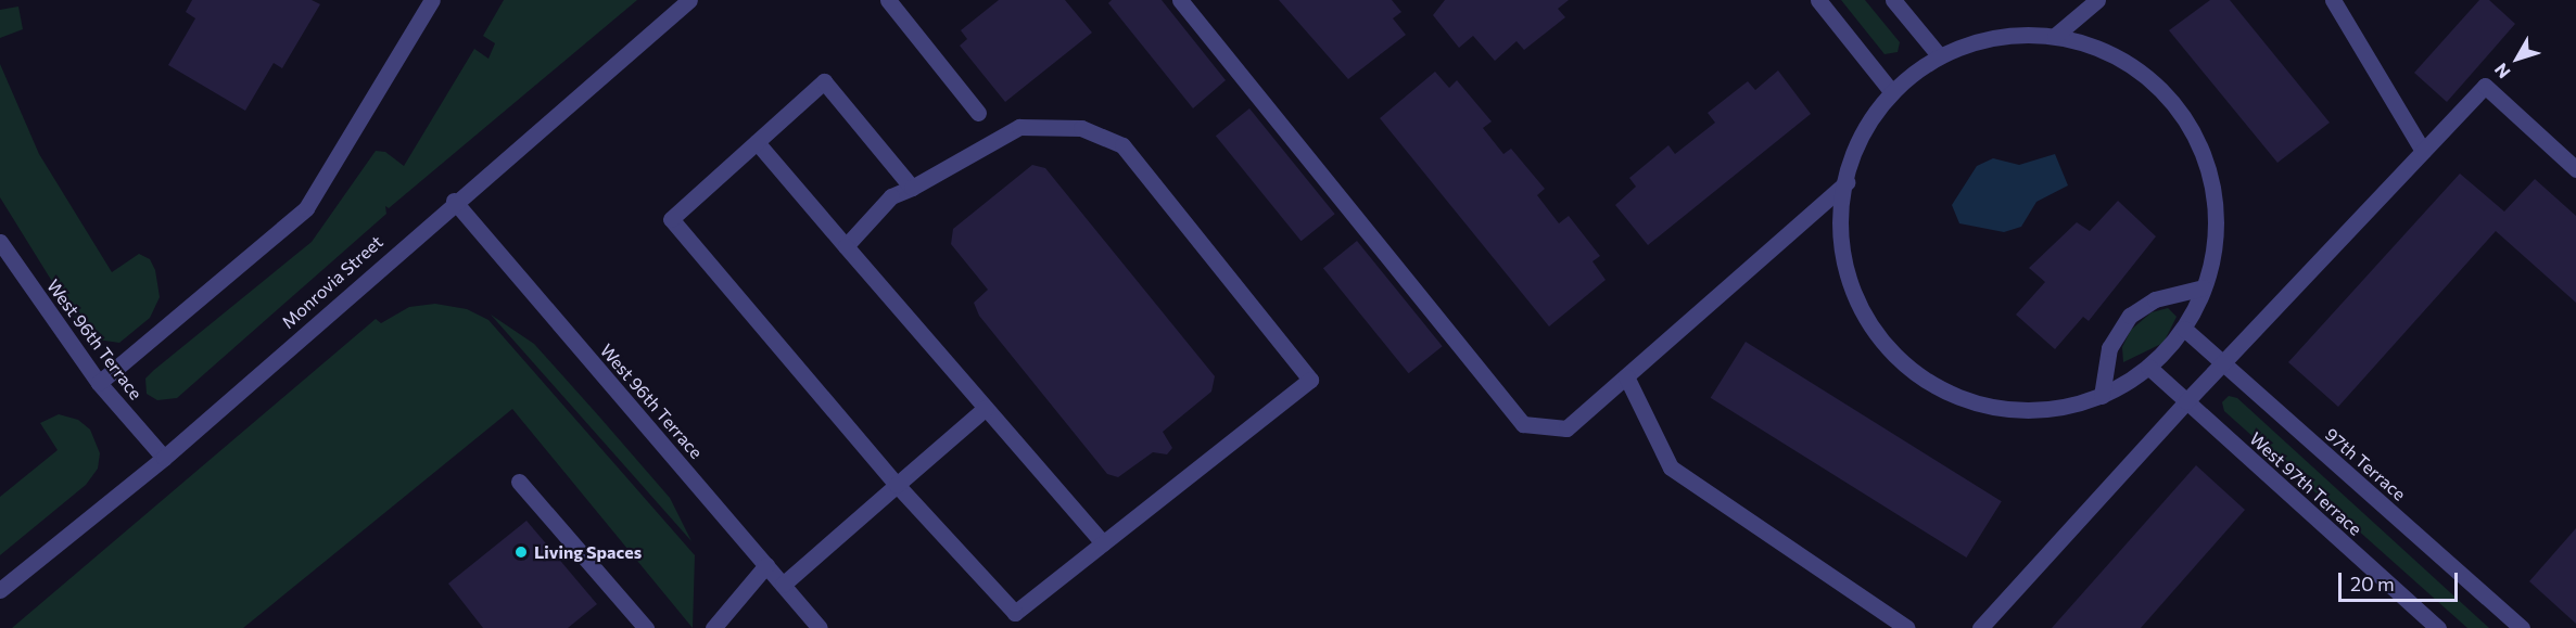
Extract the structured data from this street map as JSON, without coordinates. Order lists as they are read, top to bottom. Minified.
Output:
{"streets":{"street":["Monrovia Street","West 96th Terrace","97th Terrace","West 97th Terrace"]},"crossings":[["Monrovia Street","West 96th Terrace"]],"places":["Living Spaces"],"scale_bar":"20 m","north":"bottom left"}
